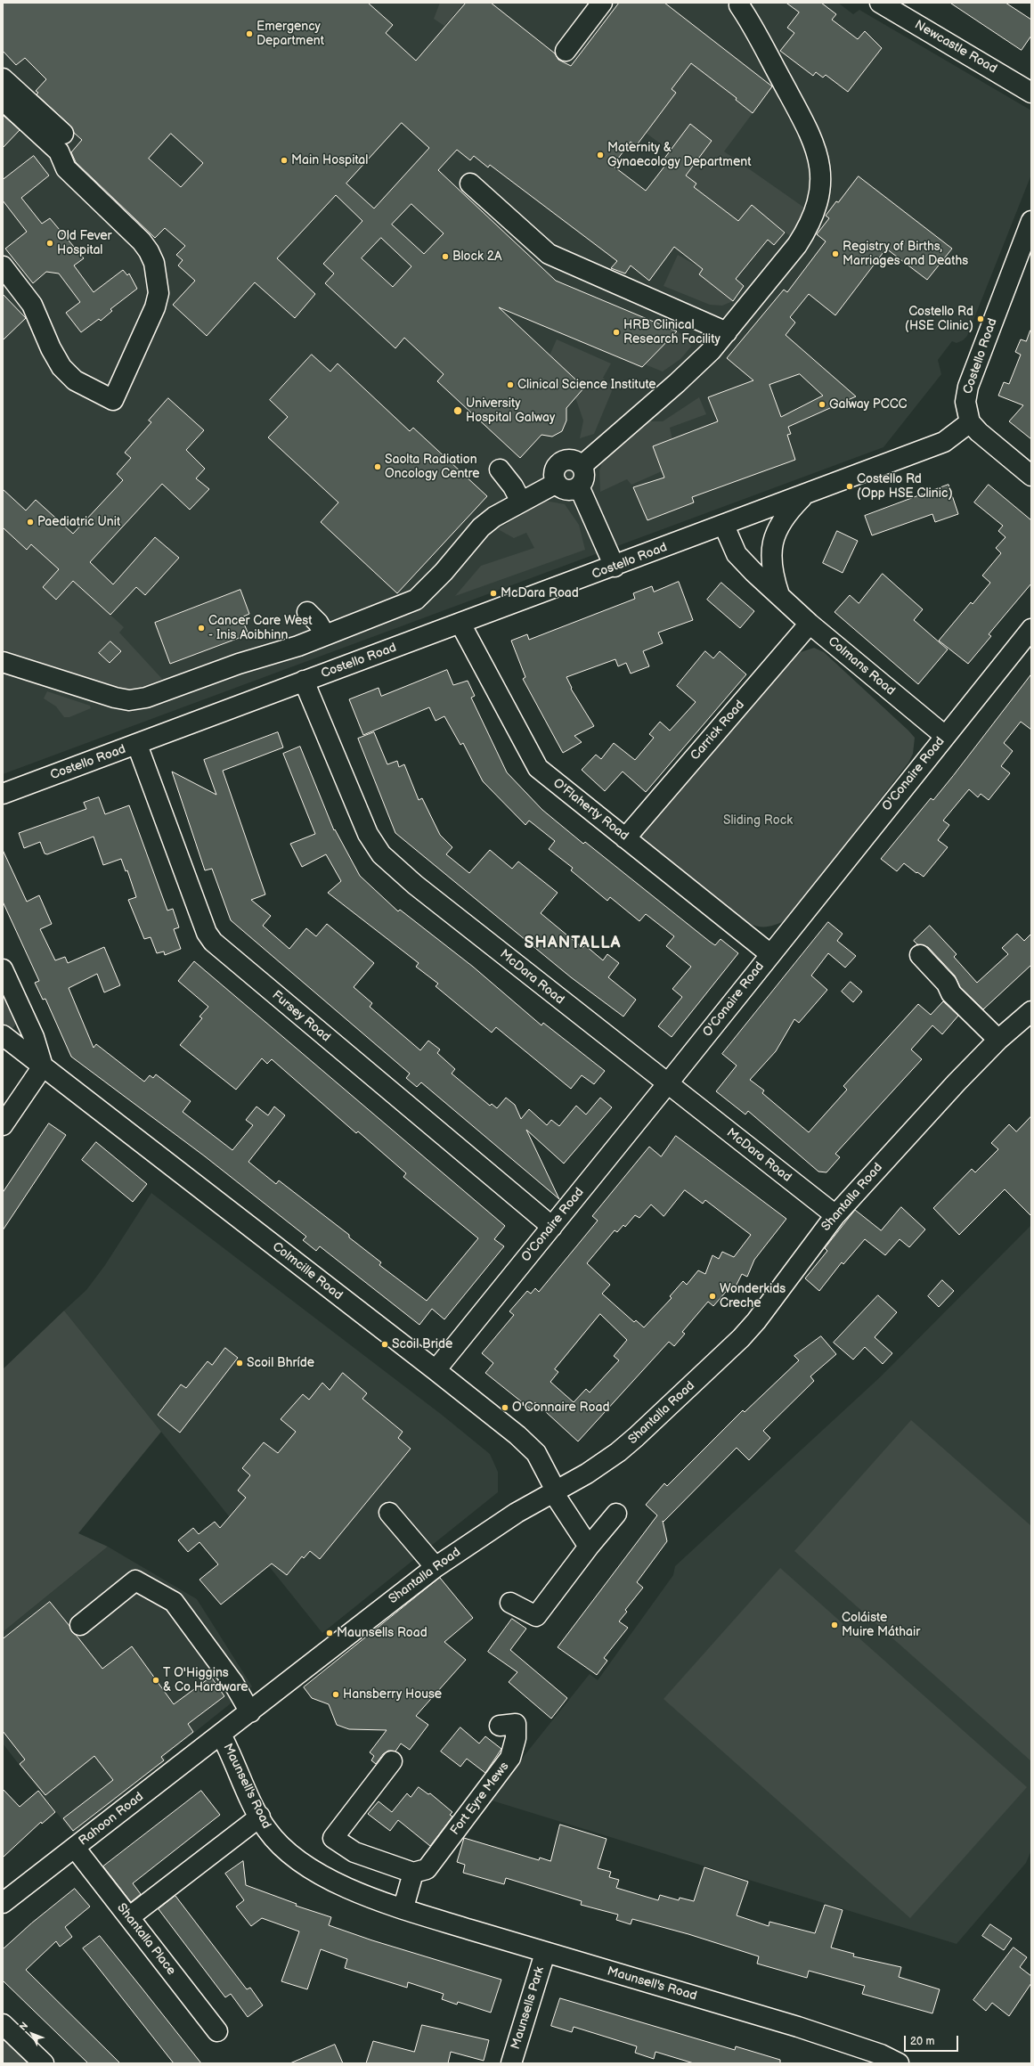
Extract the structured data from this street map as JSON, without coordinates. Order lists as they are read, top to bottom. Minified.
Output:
{"streets":{"street":["Newcastle Road","Costello Road","Colmans Road","Carrick Road","O'Conaire Road","O'Flaherty Road","McDara Road","Fursey Road","Shantalla Road","Colmcille Road","Maunsell's Road","Fort Eyre Mews","Rahoon Road","Shantalla Place","Maunsells Park"]},"crossings":[["Costello Road","Colmans Road"],["Costello Road","O'Flaherty Road"],["Costello Road","McDara Road"],["Costello Road","Fursey Road"],["Colmans Road","Carrick Road"],["Colmans Road","O'Conaire Road"],["Carrick Road","O'Flaherty Road"],["O'Conaire Road","O'Flaherty Road"],["O'Conaire Road","McDara Road"],["O'Conaire Road","Fursey Road"],["O'Conaire Road","Colmcille Road"],["McDara Road","Shantalla Road"],["Shantalla Road","Colmcille Road"],["Shantalla Road","Maunsell's Road"],["Shantalla Road","Rahoon Road"],["Maunsell's Road","Rahoon Road"],["Maunsell's Road","Maunsells Park"],["Rahoon Road","Shantalla Place"]],"districts":["SHANTALLA"],"parks":["Sliding Rock"],"places":["Emergency Department","Maternity & Gynaecology Department","Main Hospital","Old Fever Hospital","Registry of Births, Marriages and Deaths","Block 2A","Costello Rd (HSE Clinic)","HRB Clinical Research Facility","Clinical Science Institute","Galway PCCC","University Hospital Galway","Saolta Radiation Oncology Centre","Costello Rd (Opp HSE Clinic)","Paediatric Unit","McDara Road","Cancer Care West - Inis Aoibhinn","Wonderkids Creche","Scoil Bride","Scoil Bhríde","O'Connaire Road","Coláiste Muire Máthair","Maunsells Road","T O'Higgins & Co Hardware","Hansberry House"],"scale_bar":"20 m","north":"top left"}
